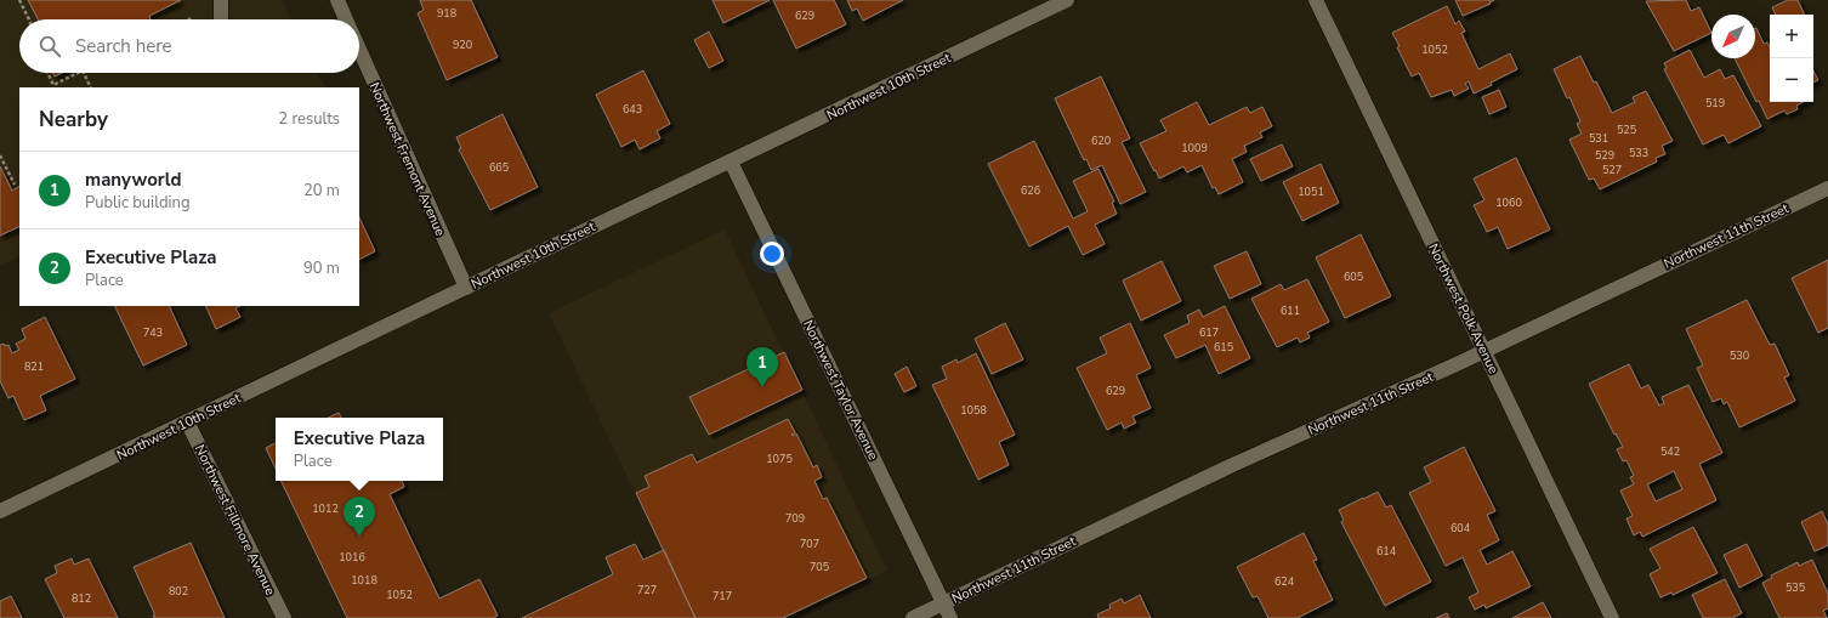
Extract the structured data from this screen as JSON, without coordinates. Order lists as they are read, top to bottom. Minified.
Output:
{"streets":{"street":["Northwest 10th Street","Northwest Fremont Avenue","Northwest 11th Street","Northwest Polk Avenue","Northwest Taylor Avenue","Northwest Fillmore Avenue"]},"crossings":[["Northwest 10th Street","Northwest Fremont Avenue"],["Northwest 10th Street","Northwest Taylor Avenue"],["Northwest 10th Street","Northwest Fillmore Avenue"],["Northwest 11th Street","Northwest Polk Avenue"],["Northwest 11th Street","Northwest Taylor Avenue"]],"house_numbers":["918","629","920","1052","519","643","525","531","620","1009","533","529","665","527","626","1051","1060","605","611","743","617","615","530","821","629","1058","542","1075","1012","709","604","707","614","1016","705","1018","624","535","727","802","1052","717","812"],"north":"bottom left","page":{"map_buttons":["+","−"],"search":"Search here","heading":["Nearby","2 results"],"list":[{"mark":"1","name":"manyworld","note":"Public building","value":"20 m"},{"mark":"2","name":"Executive Plaza","note":"Place","value":"90 m"}],"pins":["1","2"],"popup":["Executive Plaza","Place"]}}
